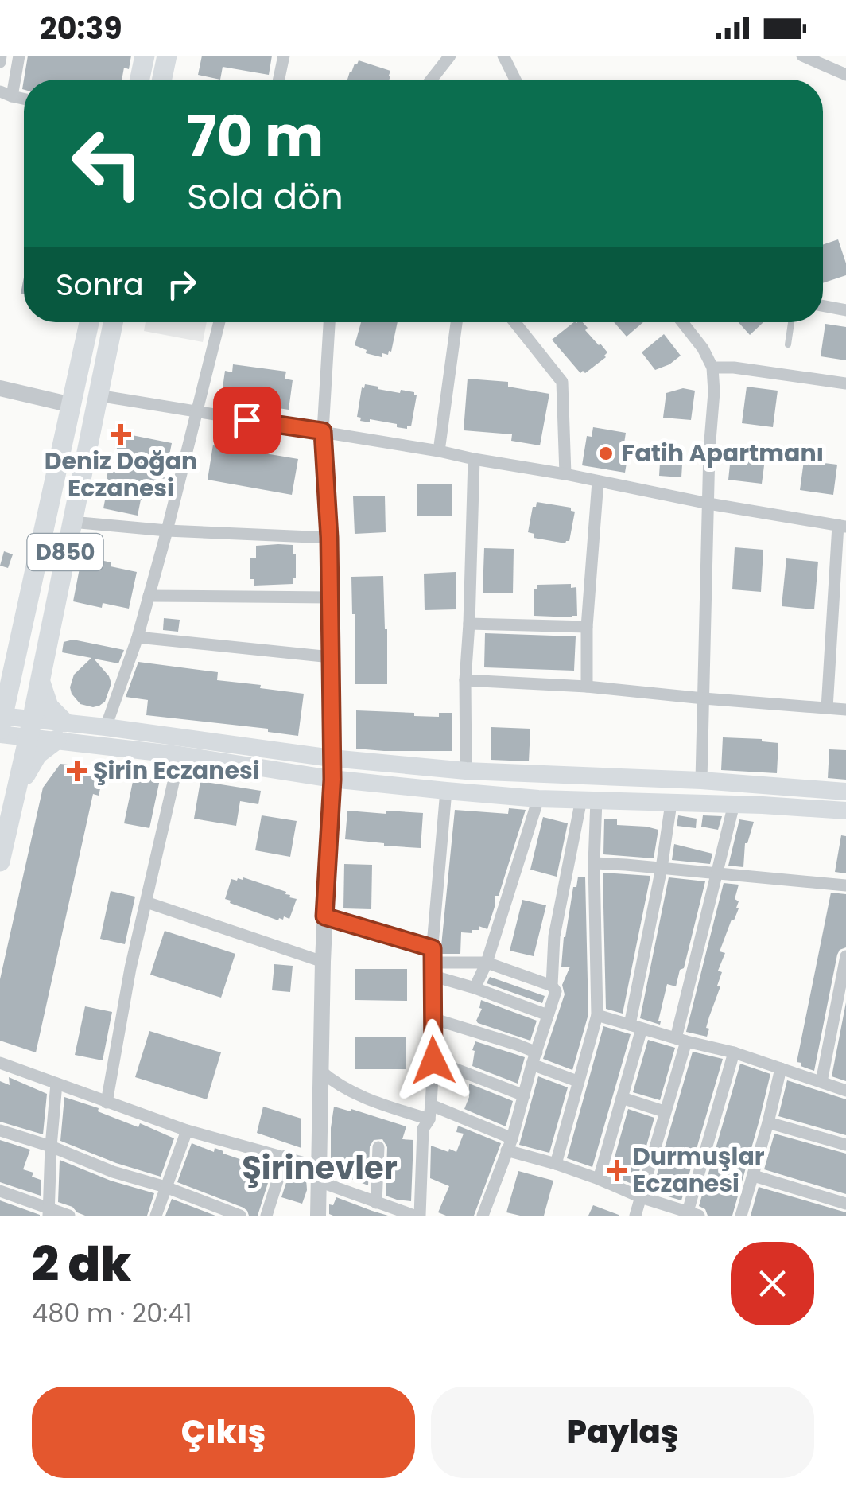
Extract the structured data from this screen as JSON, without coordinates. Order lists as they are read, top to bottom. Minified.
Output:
{"streets":{"highway":["D850"]},"districts":["Şirinevler"],"places":{"health":["Deniz Doğan Eczanesi","Şirin Eczanesi","Durmuşlar Eczanesi"],"other":["Fatih Apartmanı"]},"page":{"status":"20:39","turn":["70 m","Sola dön"],"then":"Sonra","heading":["2 dk","480 m · 20:41"],"buttons":["Çıkış","Paylaş"]}}
